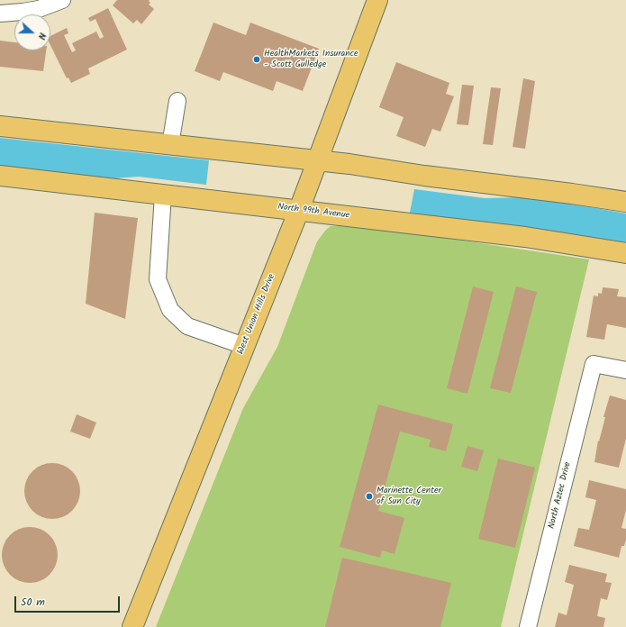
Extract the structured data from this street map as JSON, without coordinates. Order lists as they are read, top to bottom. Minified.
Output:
{"streets":{"main road":["North 99th Avenue","West Union Hills Drive"],"street":["North Aztec Drive"]},"crossings":[["North 99th Avenue","West Union Hills Drive"]],"places":["HealthMarkets Insurance - Scott Gulledge","Marinette Center of Sun City"],"scale_bar":"50 m","north":"right"}
